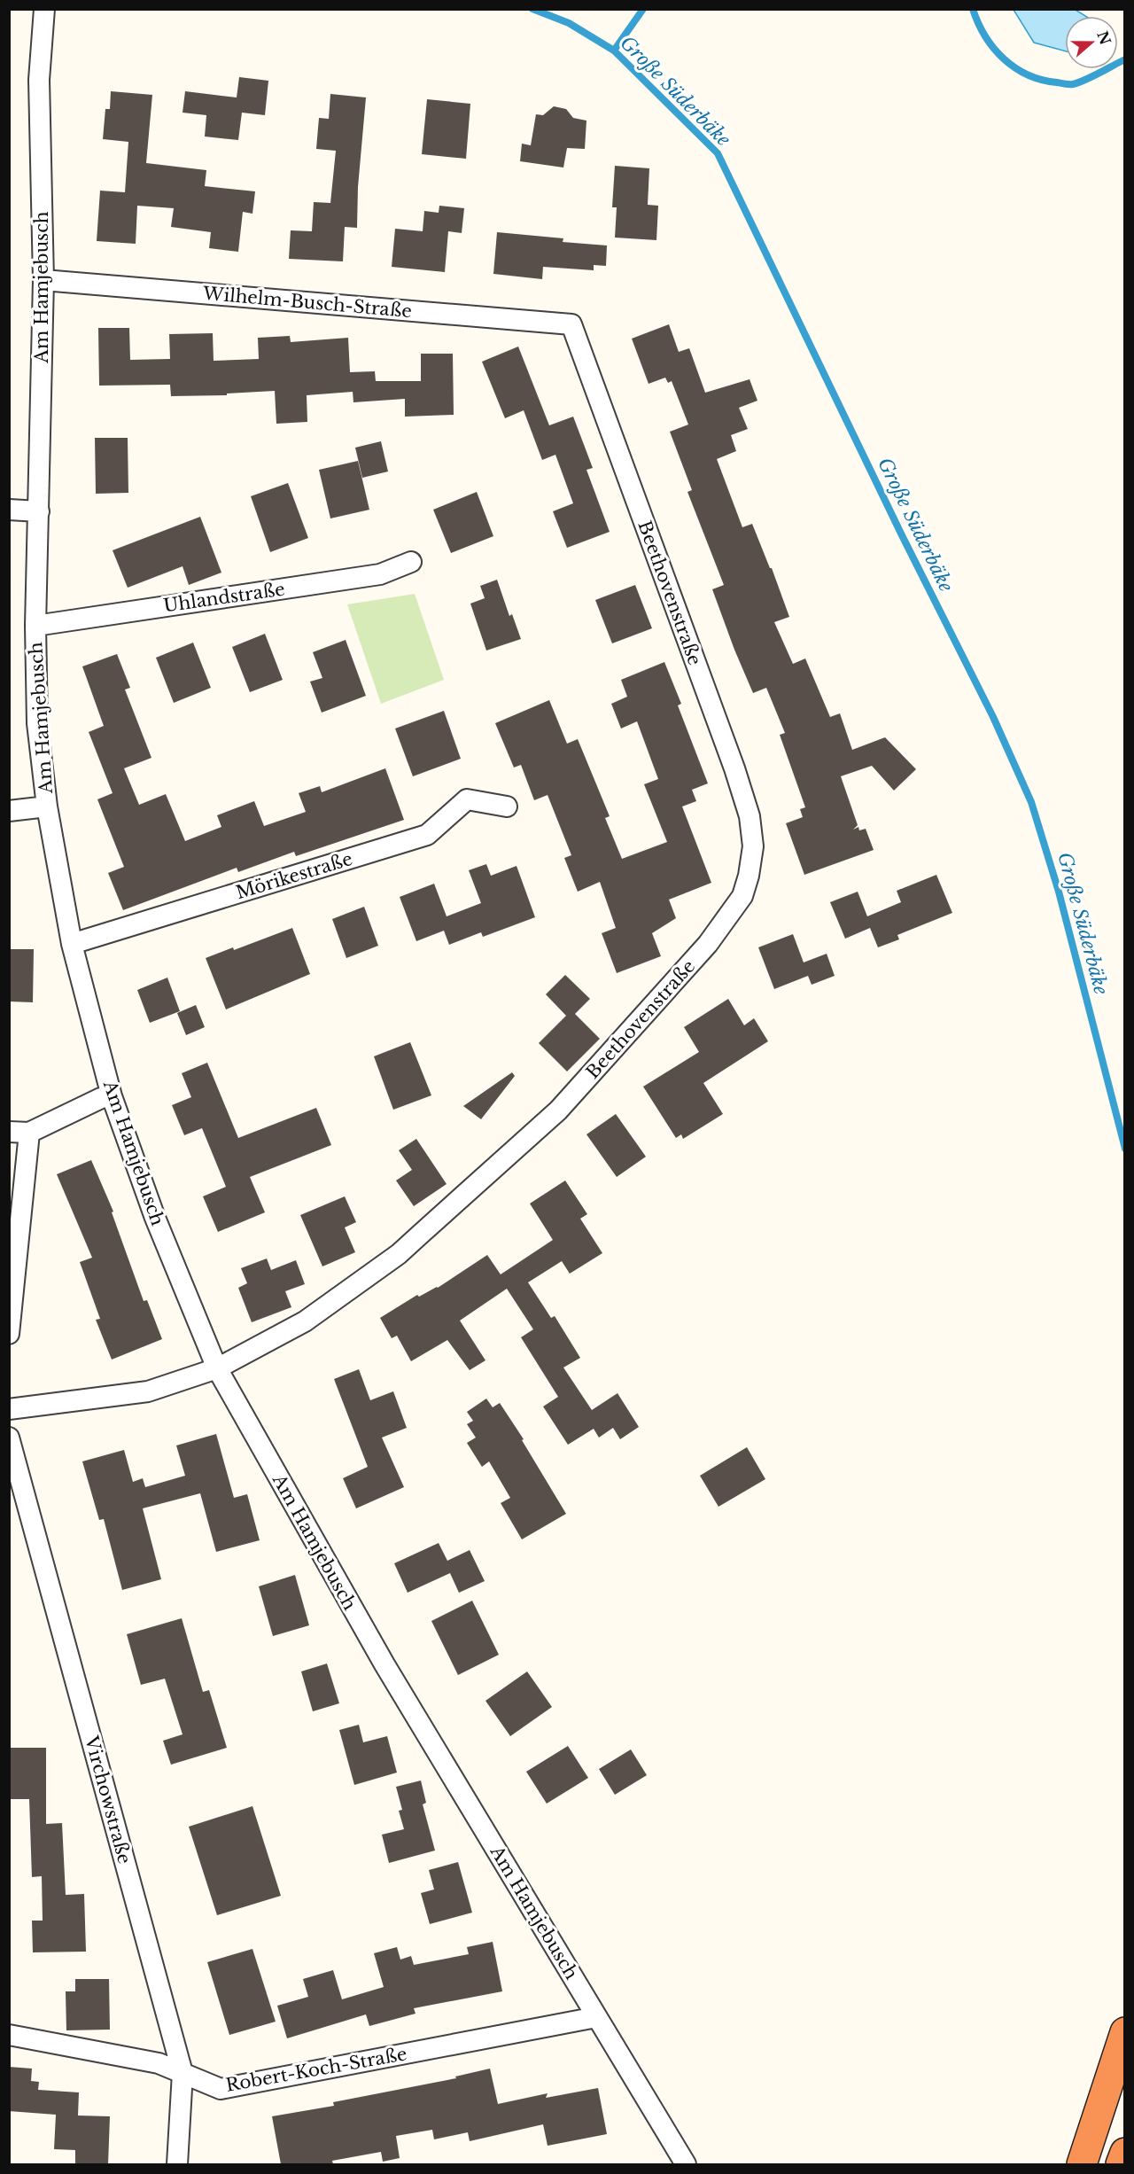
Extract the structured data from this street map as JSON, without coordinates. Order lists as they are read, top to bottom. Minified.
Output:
{"streets":{"street":["Am Hamjebusch","Wilhelm-Busch-Straße","Beethovenstraße","Uhlandstraße","Mörikestraße","Virchowstraße","Robert-Koch-Straße"]},"crossings":[["Am Hamjebusch","Wilhelm-Busch-Straße"],["Am Hamjebusch","Beethovenstraße"],["Am Hamjebusch","Uhlandstraße"],["Am Hamjebusch","Mörikestraße"],["Am Hamjebusch","Robert-Koch-Straße"],["Wilhelm-Busch-Straße","Beethovenstraße"],["Virchowstraße","Robert-Koch-Straße"]],"water":["Große Süderbäke"],"north":"right"}
